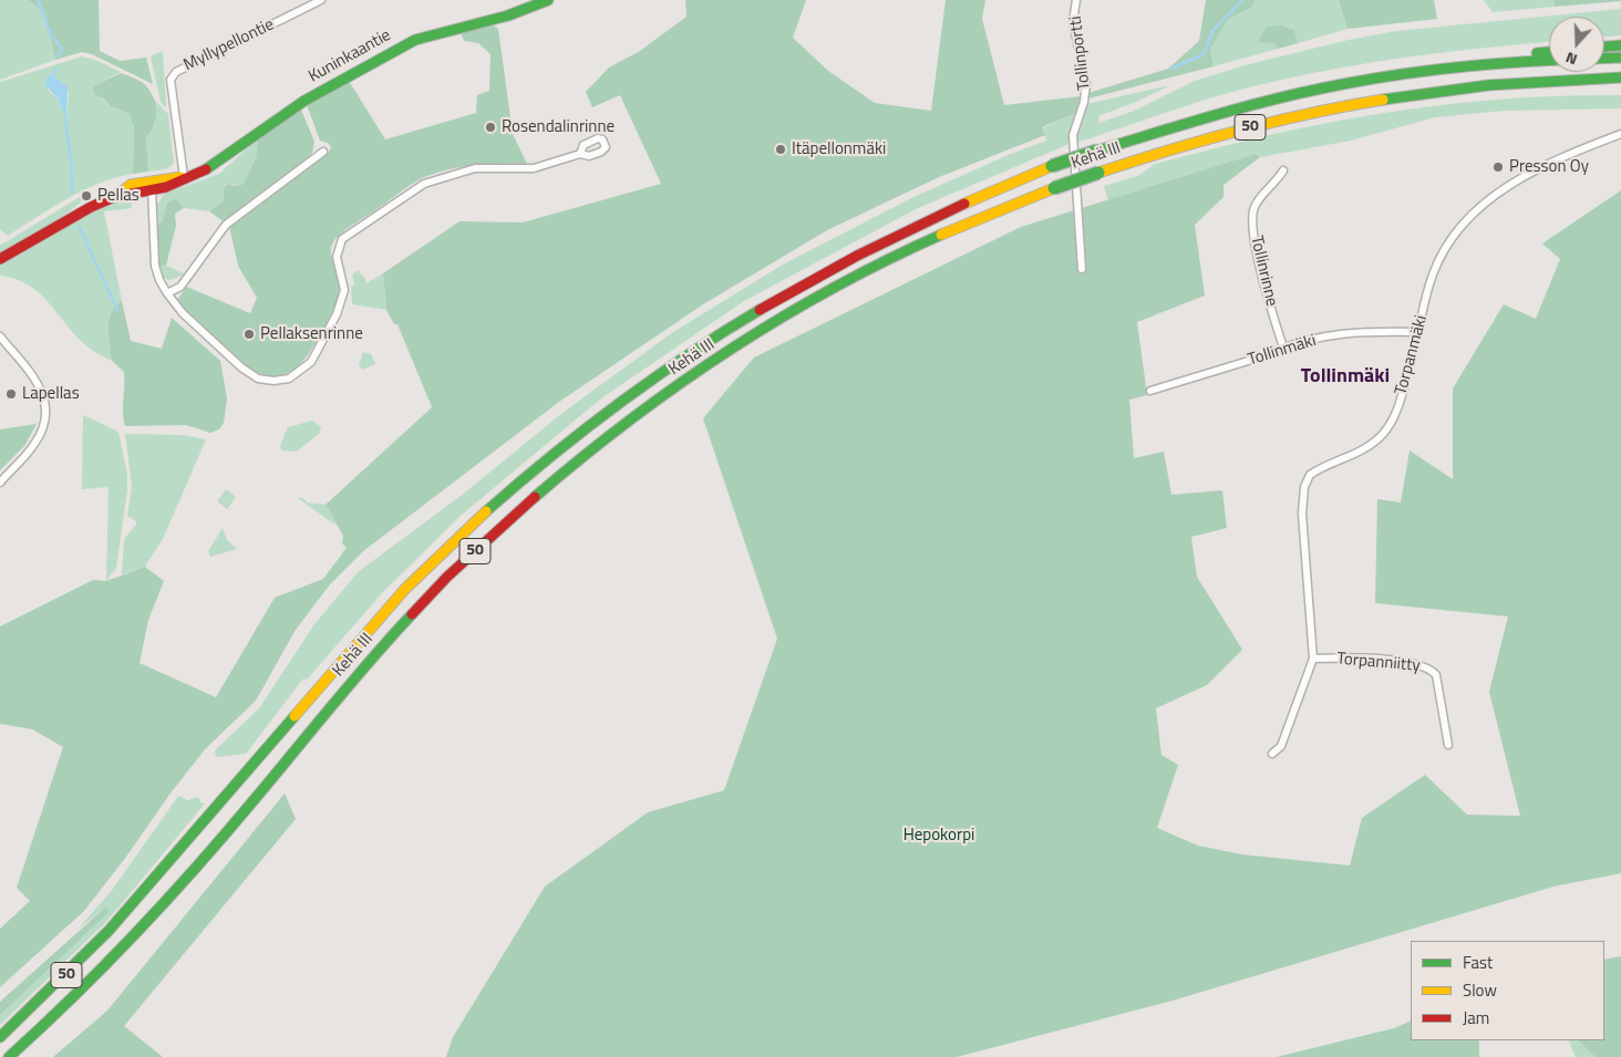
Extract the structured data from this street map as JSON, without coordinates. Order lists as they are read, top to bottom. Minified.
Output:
{"streets":{"main road":["Kuninkaantie","50","Kehä III"],"street":["Myllypellontie","Tollinportti","Tollinrinne","Tollinmäki","Torpanmäki","Torpanniitty"]},"crossings":[["Myllypellontie","Kuninkaantie"],["Tollinrinne","Tollinmäki"],["Tollinmäki","Torpanmäki"],["Torpanmäki","Torpanniitty"]],"districts":["Tollinmäki"],"parks":["Hepokorpi"],"places":["Rosendalinrinne","Itäpellonmäki","Presson Oy","Pellas","Pellaksenrinne","Lapellas"],"legend":["Fast","Slow","Jam"],"north":"bottom"}
